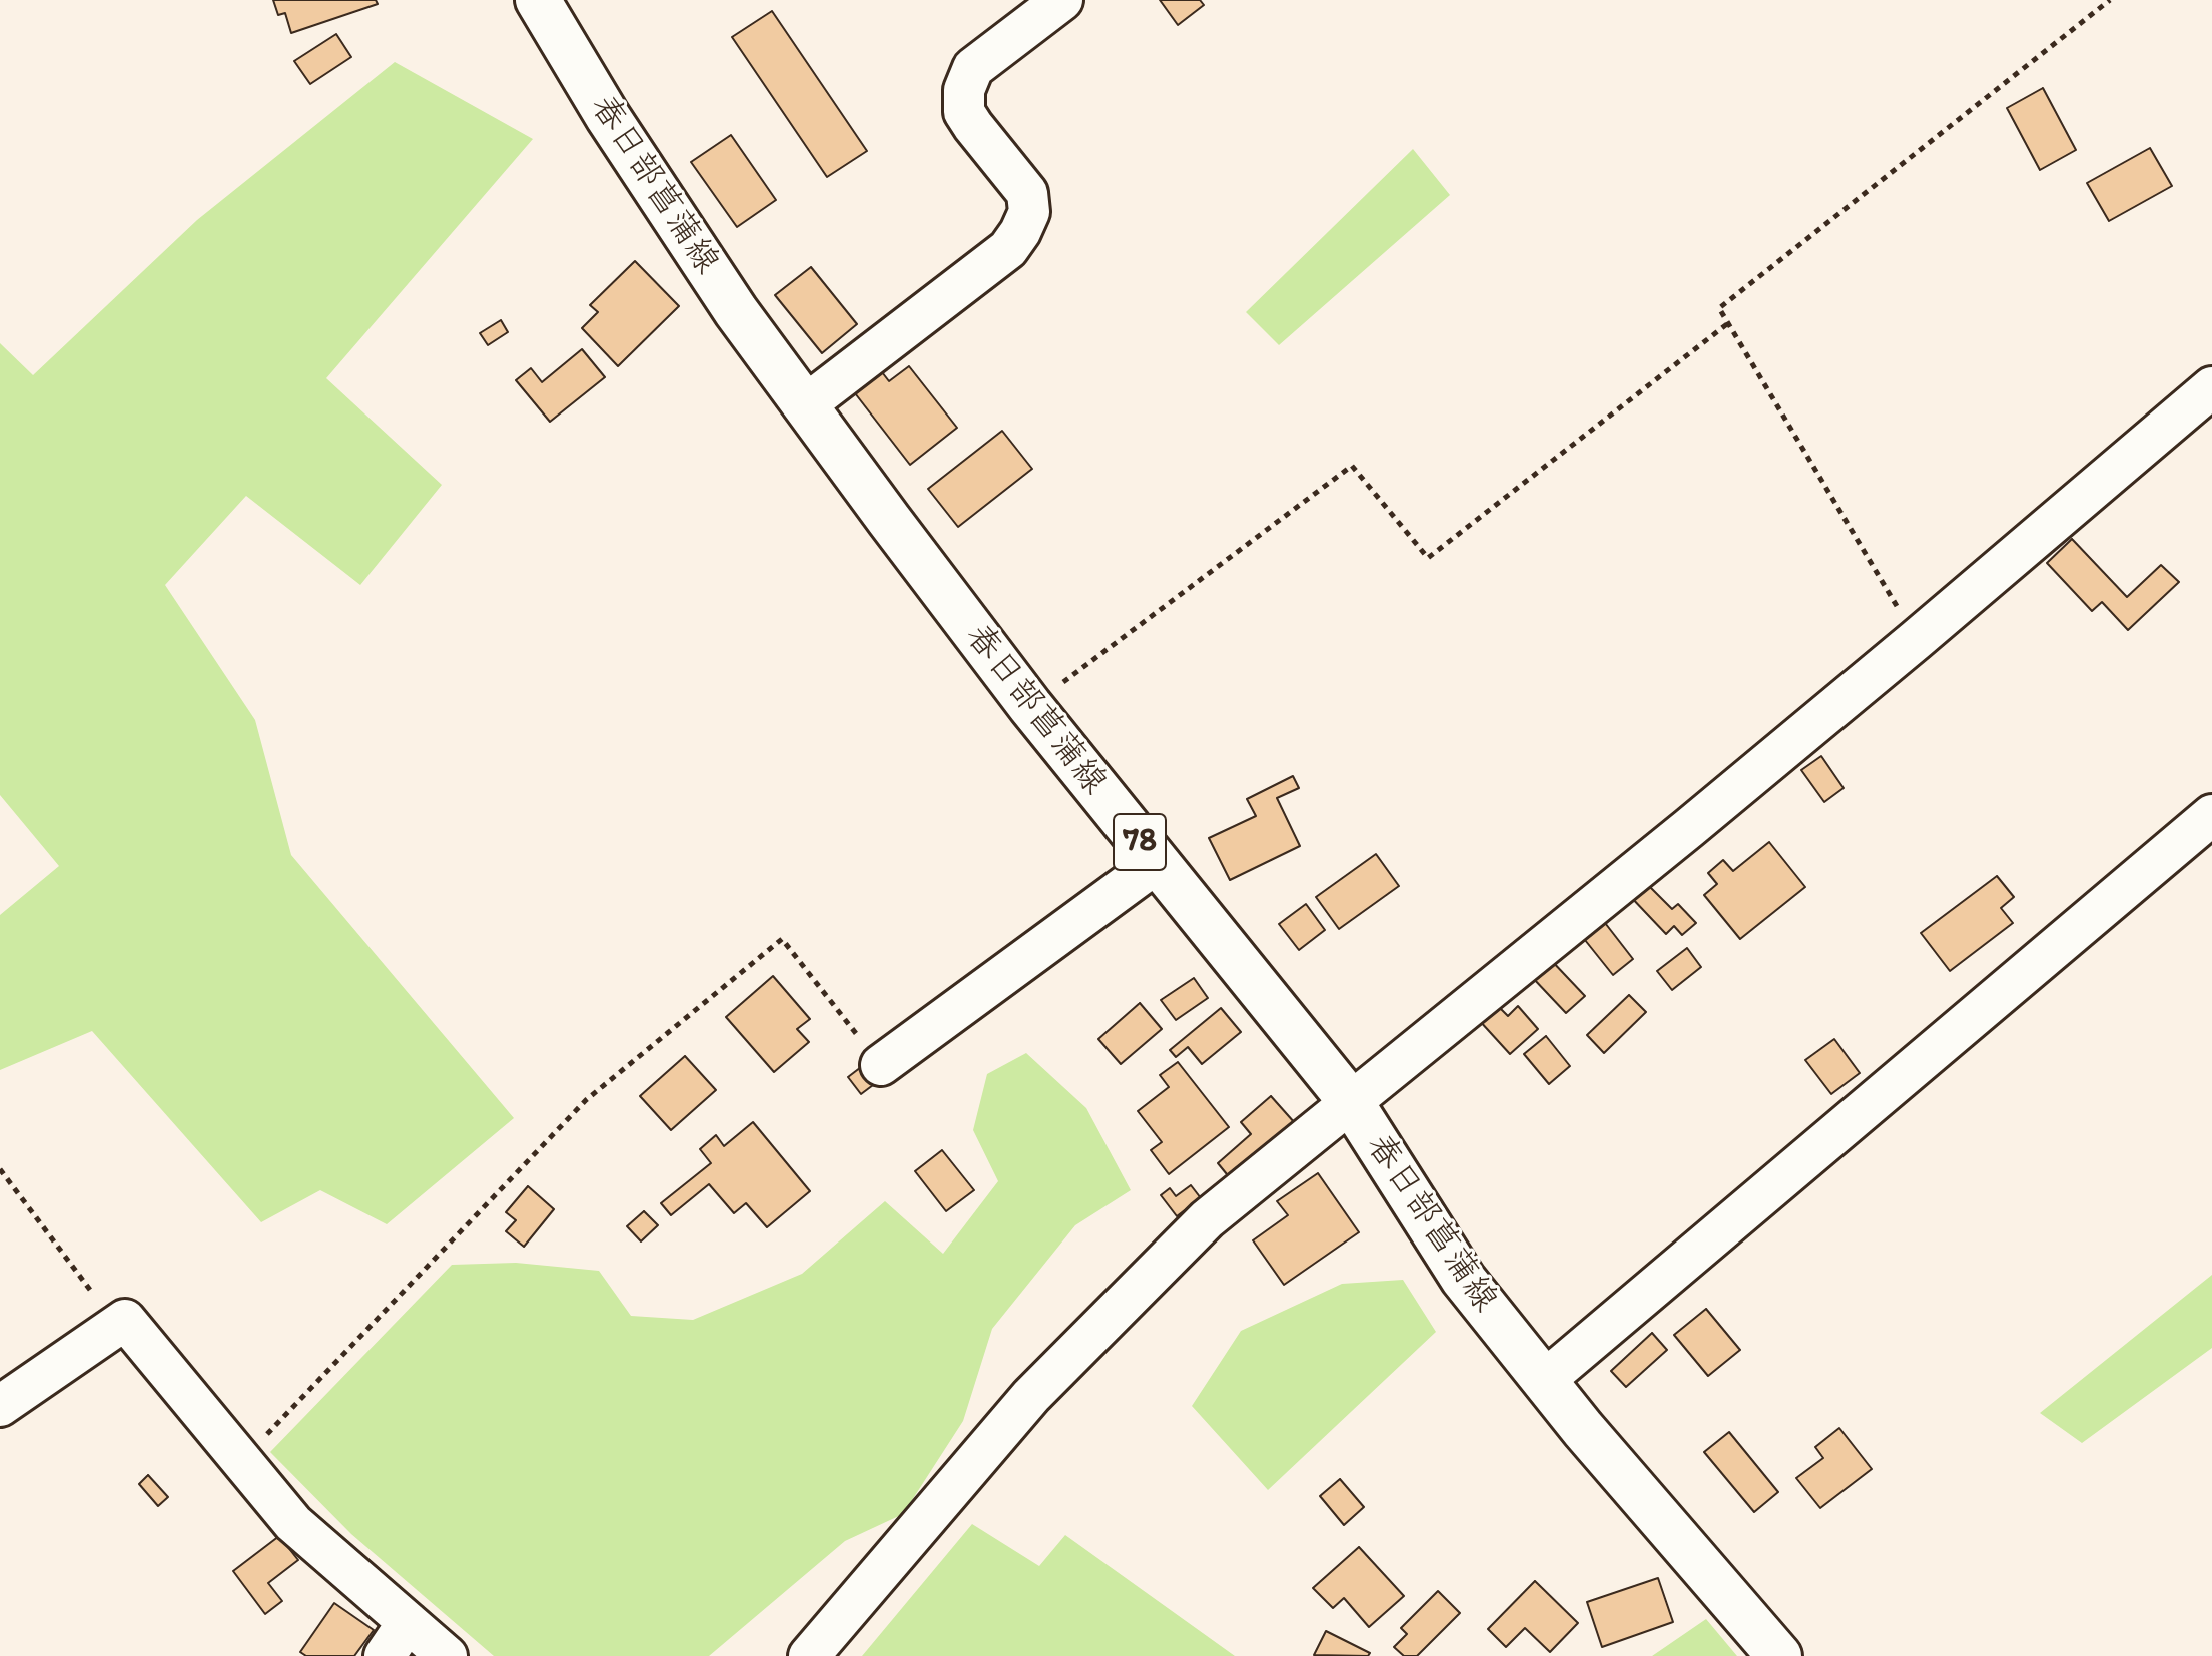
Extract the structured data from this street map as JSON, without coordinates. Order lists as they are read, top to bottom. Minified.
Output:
{"streets":{"main road":["春日部菖蒲線","78"]}}
